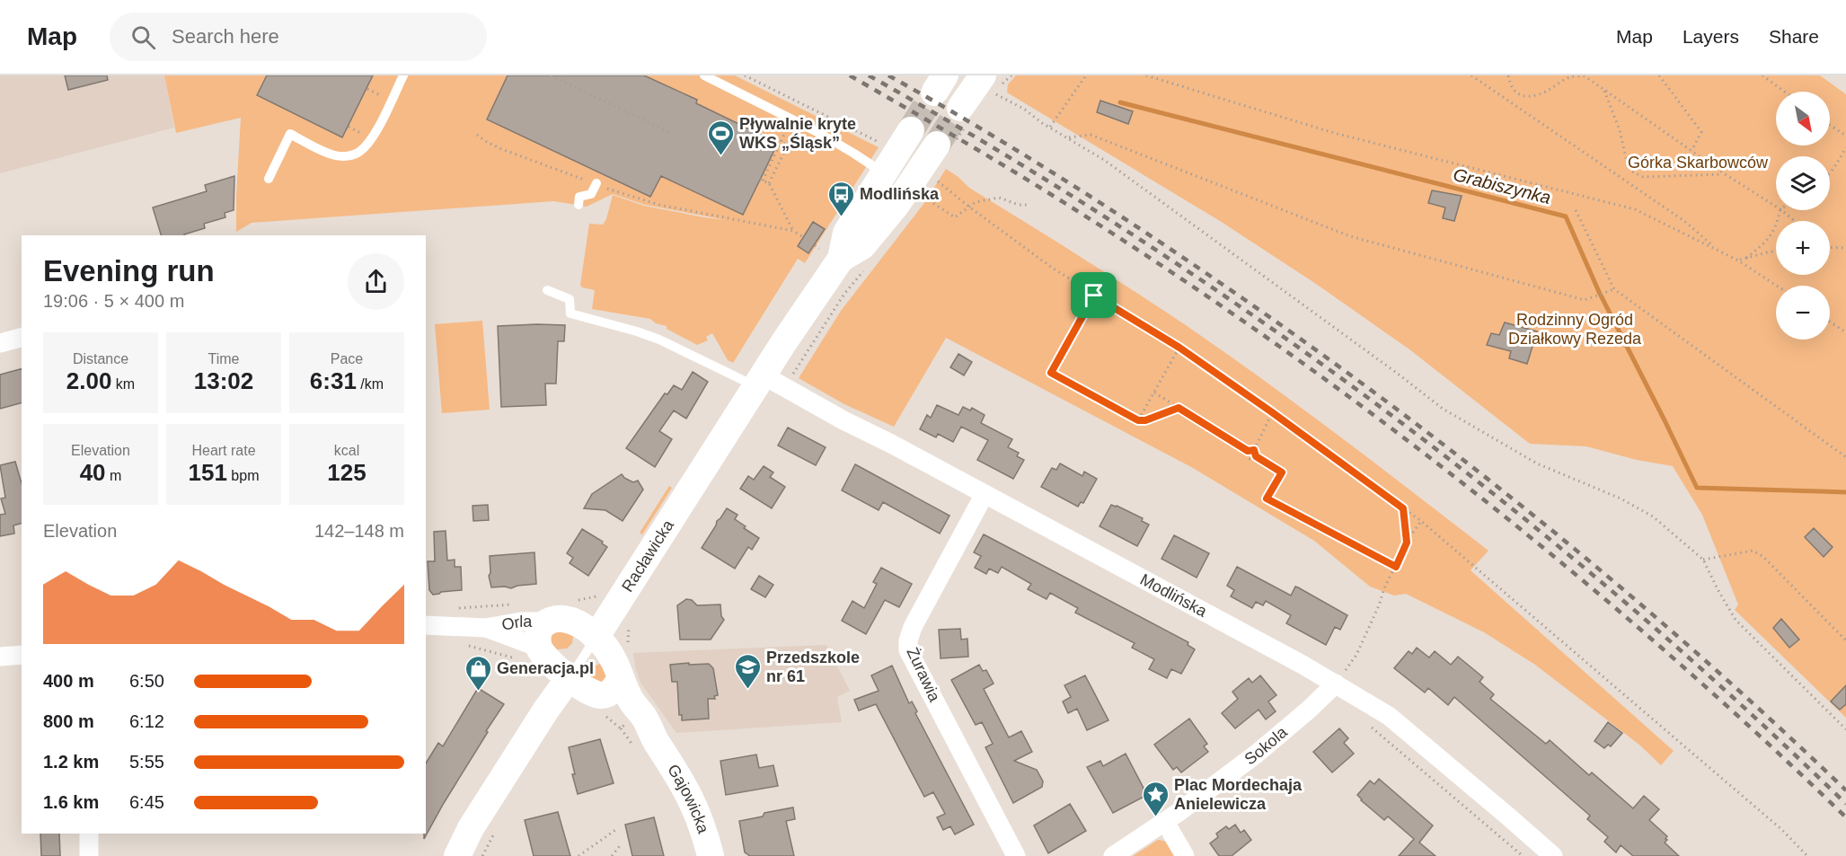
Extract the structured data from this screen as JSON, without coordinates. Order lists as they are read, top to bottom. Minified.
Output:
{"streets":{"street":["Racławicka","Modlińska","Orla","Żurawia","Sokola","Gajowicka"]},"crossings":[["Racławicka","Modlińska"],["Racławicka","Gajowicka"],["Modlińska","Żurawia"],["Modlińska","Sokola"],["Orla","Gajowicka"]],"water":["Grabiszynka"],"parks":["Górka Skarbowców","Rodzinny Ogród Działkowy Rezeda"],"places":{"sports":["Pływalnie kryte WKS „Śląsk”"],"bus stop":["Modlińska"],"school or university":["Przedszkole nr 61"],"shop":["Generacja.pl"],"place":["Plac Mordechaja Anielewicza"]},"north":"bottom right","page":{"header":"Map","search":"Search here","nav":["Map","Layers","Share"],"map_buttons":["+","−"],"heading":["Evening run","19:06 · 5 × 400 m"],"stats":[["Distance","2.00 km"],["Time","13:02"],["Pace","6:31 /km"],["Elevation","40 m"],["Heart rate","151 bpm"],["kcal","125"]],"chart":["Elevation","142–148 m"],"list":[{"name":"400 m","note":"6:50"},{"name":"800 m","note":"6:12"},{"name":"1.2 km","note":"5:55"},{"name":"1.6 km","note":"6:45"}]}}
